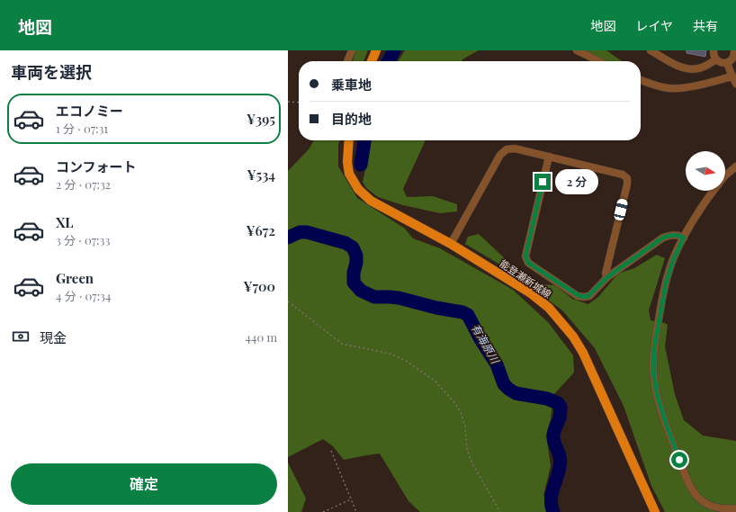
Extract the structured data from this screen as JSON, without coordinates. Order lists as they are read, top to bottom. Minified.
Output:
{"streets":{"main road":["能登瀬新城線"]},"water":["有海原川"],"north":"right","page":{"header":"地図","nav":["地図","レイヤ","共有"],"heading":"車両を選択","banner":["乗車地","目的地"],"list":[{"name":"エコノミー","note":"1 分 · 07:31","value":"¥395"},{"name":"コンフォート","note":"2 分 · 07:32","value":"¥534"},{"name":"XL","note":"3 分 · 07:33","value":"¥672"},{"name":"Green","note":"4 分 · 07:34","value":"¥700"}],"bubble":"2 分","pay":["現金","440 m"],"buttons":"確定"}}
